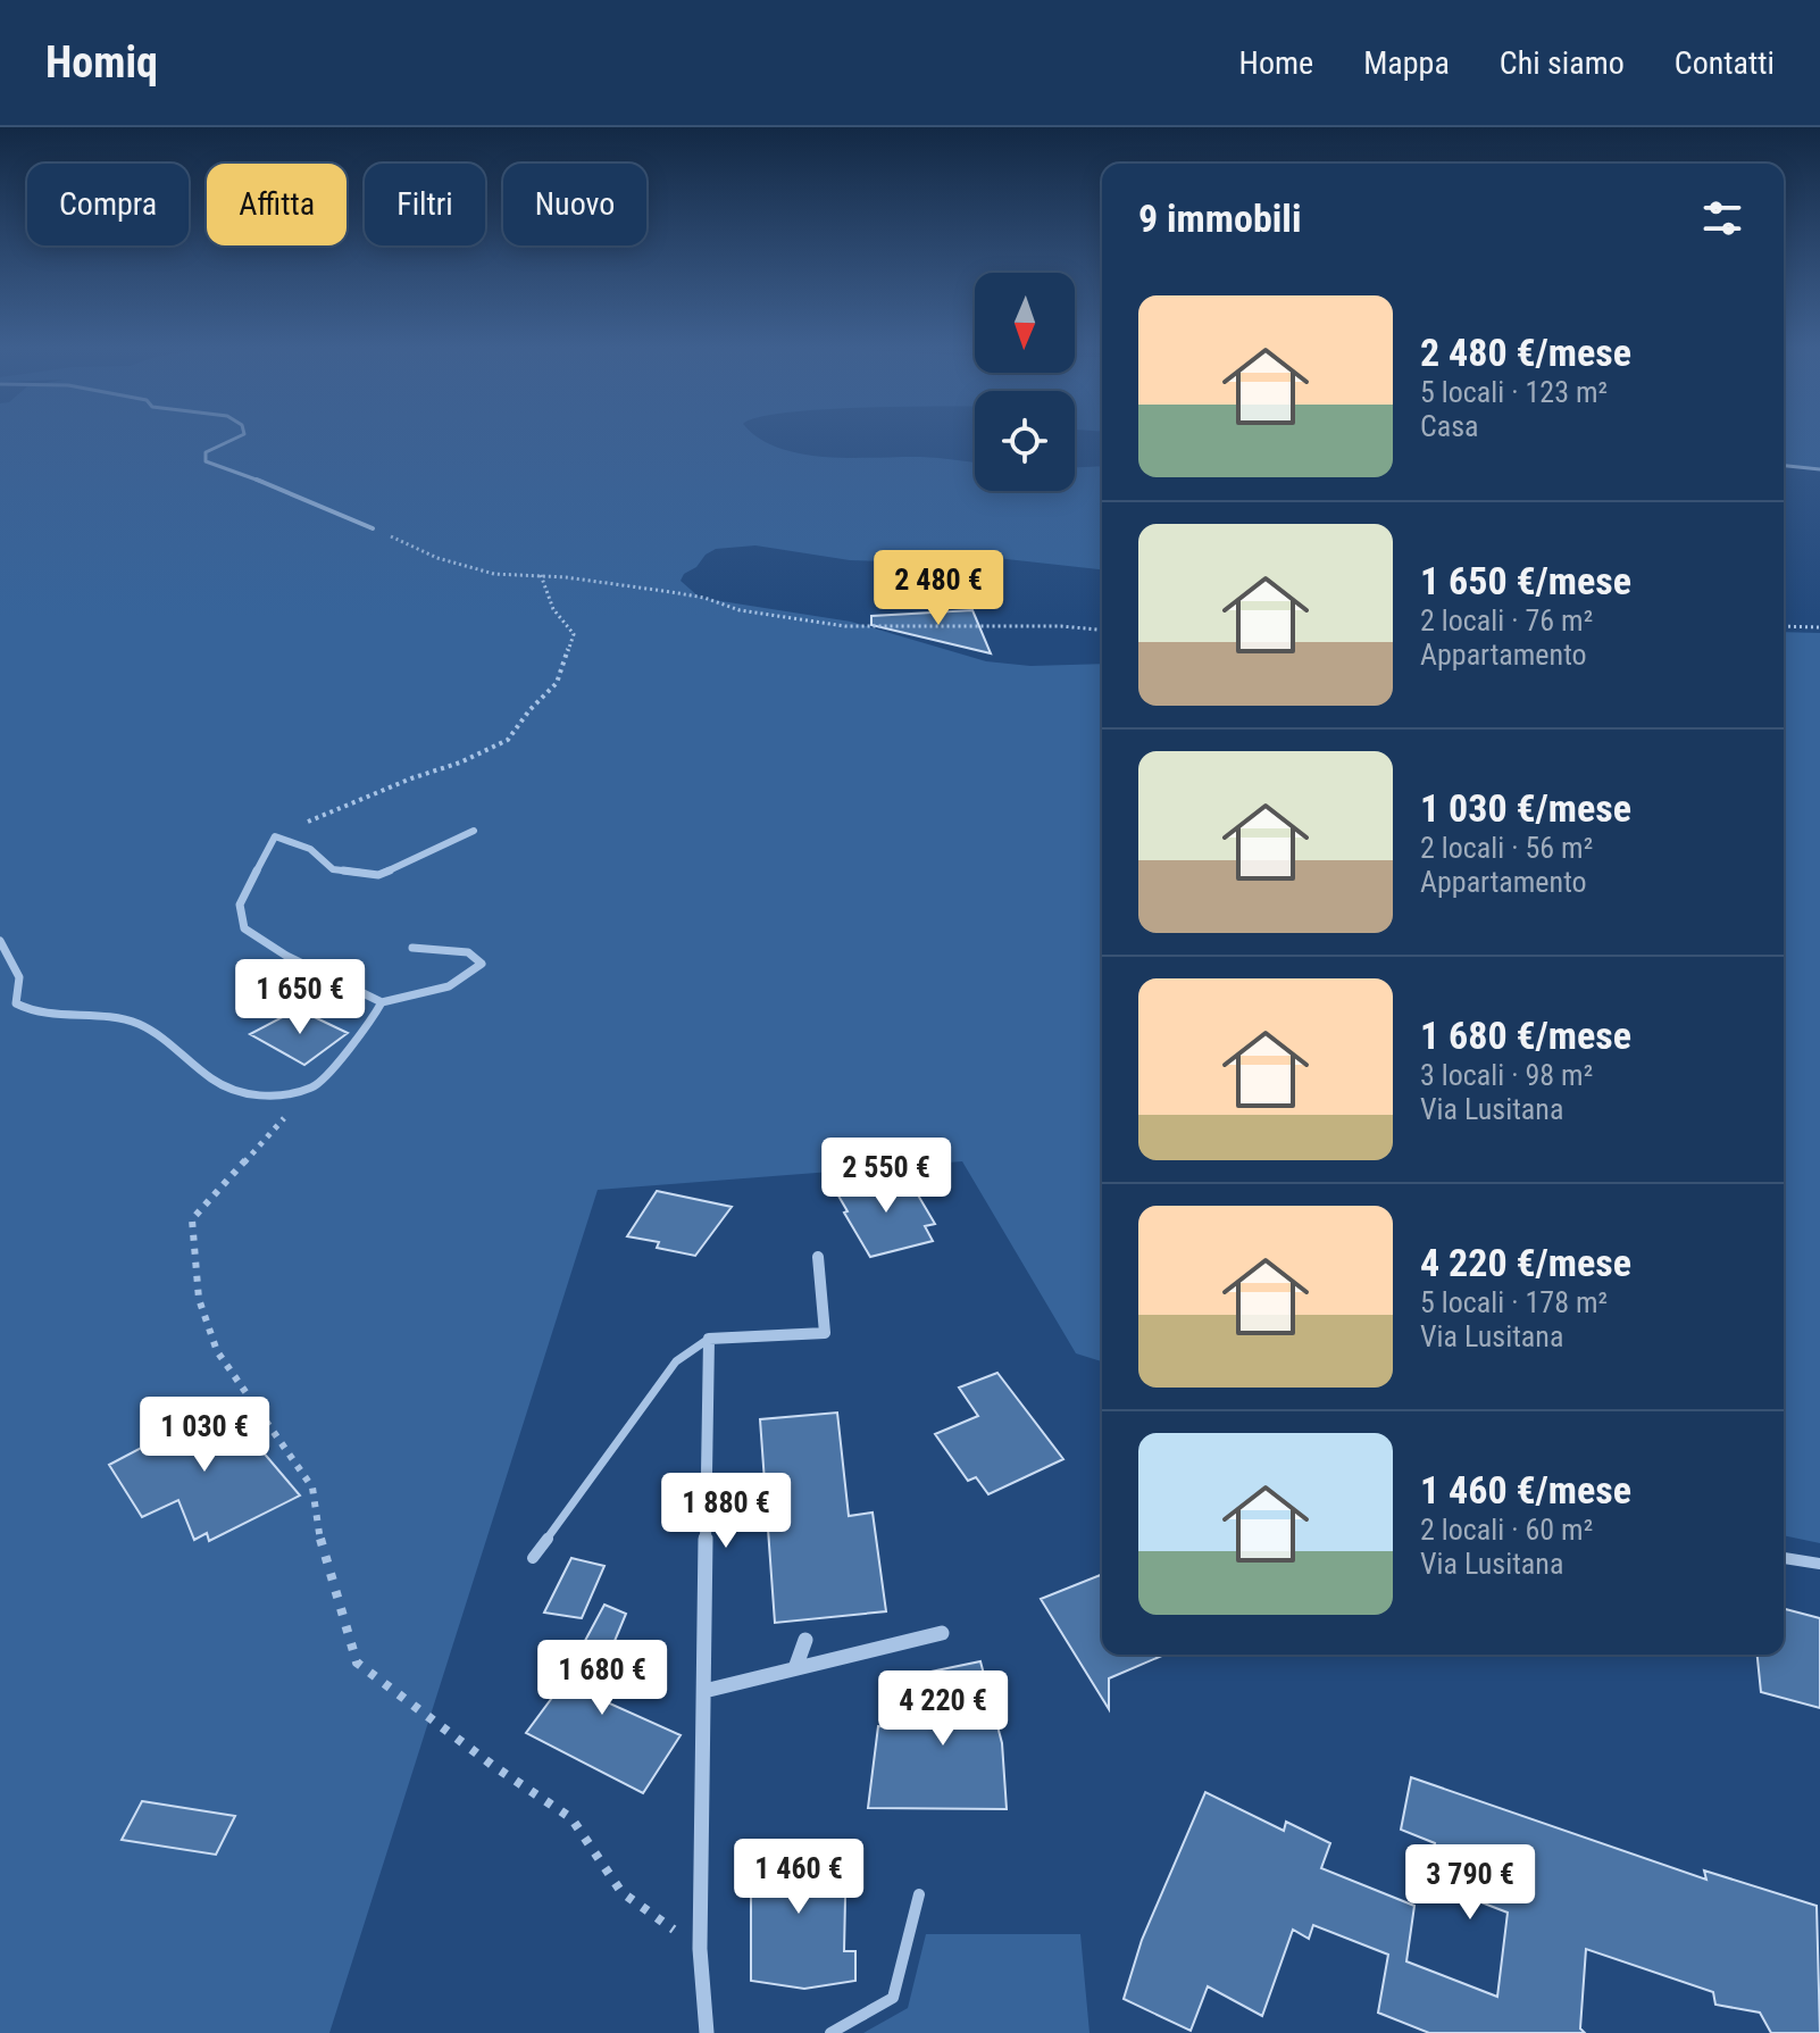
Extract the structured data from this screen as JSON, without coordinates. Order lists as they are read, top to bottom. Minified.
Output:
{"north":"bottom","page":{"header":"Homiq","nav":["Home","Mappa","Chi siamo","Contatti"],"chip":["Compra","Affitta","Filtri","Nuovo"],"heading":"9 immobili","list":[{"name":"2 480 €/mese","note":"5 locali · 123 m² · Casa"},{"name":"1 650 €/mese","note":"2 locali · 76 m² · Appartamento"},{"name":"1 030 €/mese","note":"2 locali · 56 m² · Appartamento"},{"name":"1 680 €/mese","note":"3 locali · 98 m² · Via Lusitana"},{"name":"4 220 €/mese","note":"5 locali · 178 m² · Via Lusitana"},{"name":"1 460 €/mese","note":"2 locali · 60 m² · Via Lusitana"}],"price":["2 480 €","1 650 €","2 550 €","1 030 €","1 880 €","1 680 €","4 220 €","1 460 €","3 790 €"]}}
